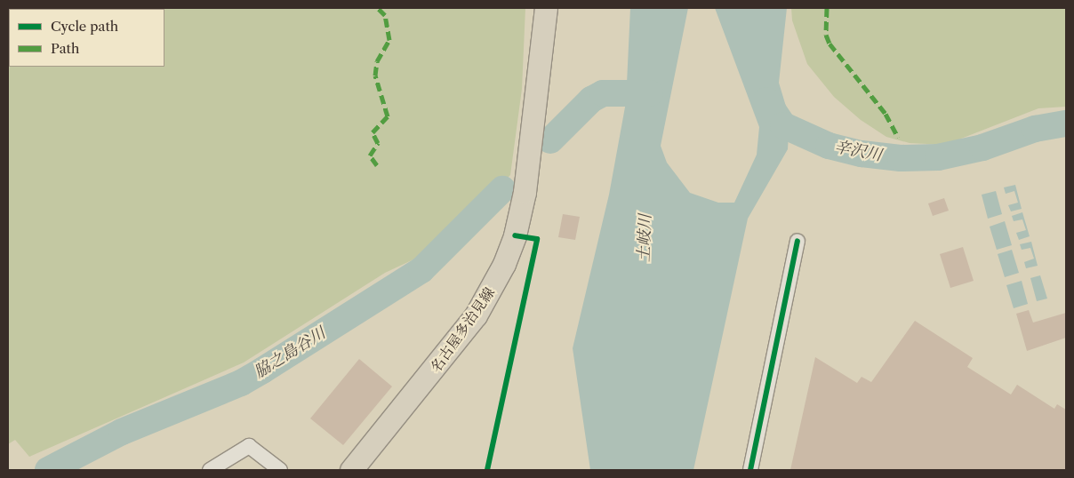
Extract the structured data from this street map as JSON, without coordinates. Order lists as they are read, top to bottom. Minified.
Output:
{"streets":{"main road":["名古屋多治見線"]},"water":["辛沢川","土岐川","脇之島谷川"],"legend":["Cycle path","Path"]}
